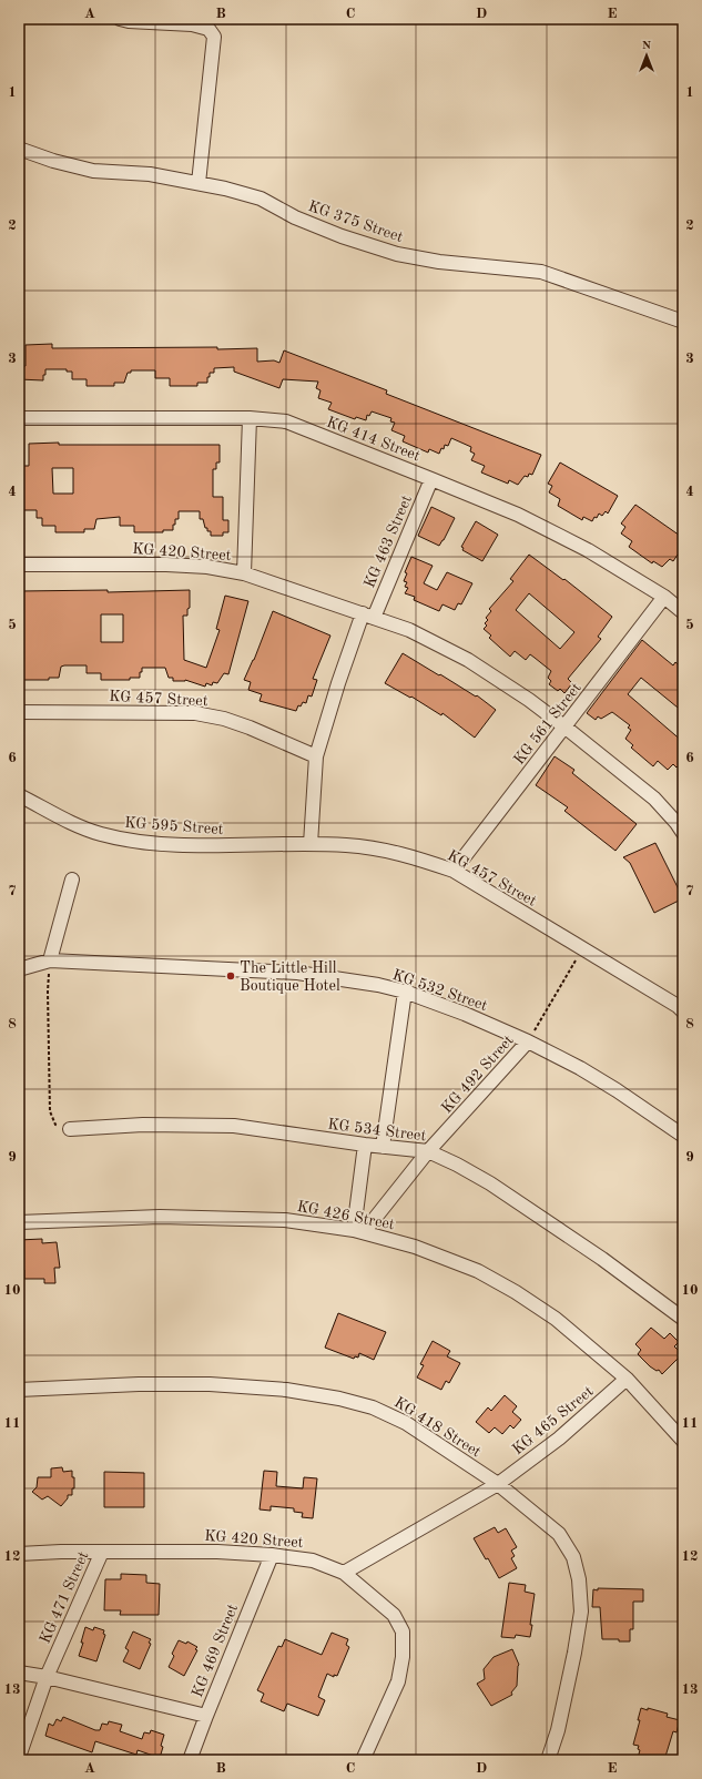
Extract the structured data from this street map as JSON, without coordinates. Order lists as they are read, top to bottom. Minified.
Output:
{"streets":{"street":["KG 375 Street","KG 414 Street","KG 463 Street","KG 420 Street","KG 457 Street","KG 561 Street","KG 595 Street","KG 532 Street","KG 492 Street","KG 534 Street","KG 426 Street","KG 465 Street","KG 418 Street","KG 471 Street","KG 469 Street"]},"crossings":[["KG 414 Street","KG 463 Street"],["KG 414 Street","KG 561 Street"],["KG 463 Street","KG 420 Street"],["KG 463 Street","KG 457 Street"],["KG 420 Street","KG 561 Street"],["KG 420 Street","KG 465 Street"],["KG 420 Street","KG 471 Street"],["KG 420 Street","KG 469 Street"],["KG 457 Street","KG 561 Street"],["KG 457 Street","KG 595 Street"],["KG 457 Street","KG 492 Street"],["KG 532 Street","KG 492 Street"],["KG 492 Street","KG 534 Street"],["KG 492 Street","KG 426 Street"],["KG 426 Street","KG 465 Street"],["KG 465 Street","KG 418 Street"]],"places":["The Little Hill Boutique Hotel"],"north":"top","grid":{"columns":["A","B","C","D","E"],"rows":["1","2","3","4","5","6","7","8","9","10","11","12","13"]}}
